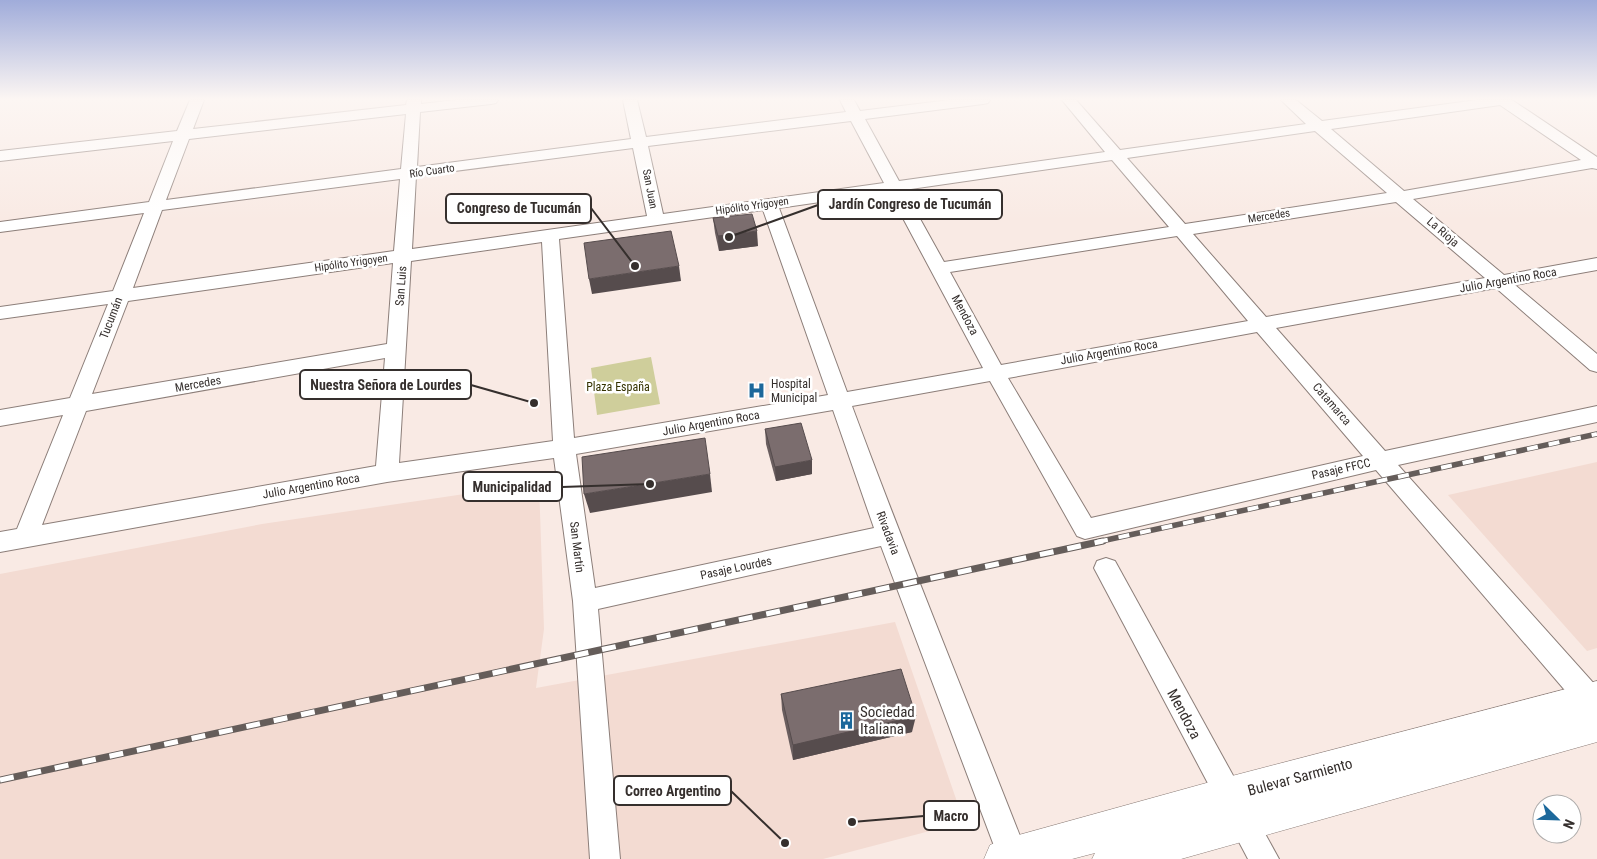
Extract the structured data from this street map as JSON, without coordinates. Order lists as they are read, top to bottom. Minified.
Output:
{"streets":{"street":["Río Cuarto","San Juan","Hipólito Yrigoyen","Mercedes","La Rioja","Julio Argentino Roca","San Luis","Mendoza","Tucumán","Catamarca","Pasaje FFCC","Rivadavia","San Martín","Pasaje Lourdes"]},"crossings":[["Río Cuarto","San Juan"],["Río Cuarto","San Luis"],["Río Cuarto","Tucumán"],["San Juan","Hipólito Yrigoyen"],["Hipólito Yrigoyen","San Luis"],["Hipólito Yrigoyen","Mendoza"],["Hipólito Yrigoyen","Tucumán"],["Hipólito Yrigoyen","Catamarca"],["Hipólito Yrigoyen","Rivadavia"],["Hipólito Yrigoyen","San Martín"],["Mercedes","La Rioja"],["Mercedes","San Luis"],["Mercedes","Mendoza"],["Mercedes","Tucumán"],["Mercedes","Catamarca"],["La Rioja","Julio Argentino Roca"],["Julio Argentino Roca","San Luis"],["Julio Argentino Roca","Mendoza"],["Julio Argentino Roca","Tucumán"],["Julio Argentino Roca","Catamarca"],["Julio Argentino Roca","Rivadavia"],["Julio Argentino Roca","San Martín"],["Mendoza","Pasaje FFCC"],["Catamarca","Pasaje FFCC"],["Rivadavia","Pasaje Lourdes"],["San Martín","Pasaje Lourdes"]],"parks":["Plaza España"],"places":{"other":["Jardín Congreso de Tucumán","Congreso de Tucumán","Nuestra Señora de Lourdes","Municipalidad","Macro","Correo Argentino"],"hospital":["Hospital Municipal"],"building":["Sociedad Italiana"]},"north":"bottom right"}
